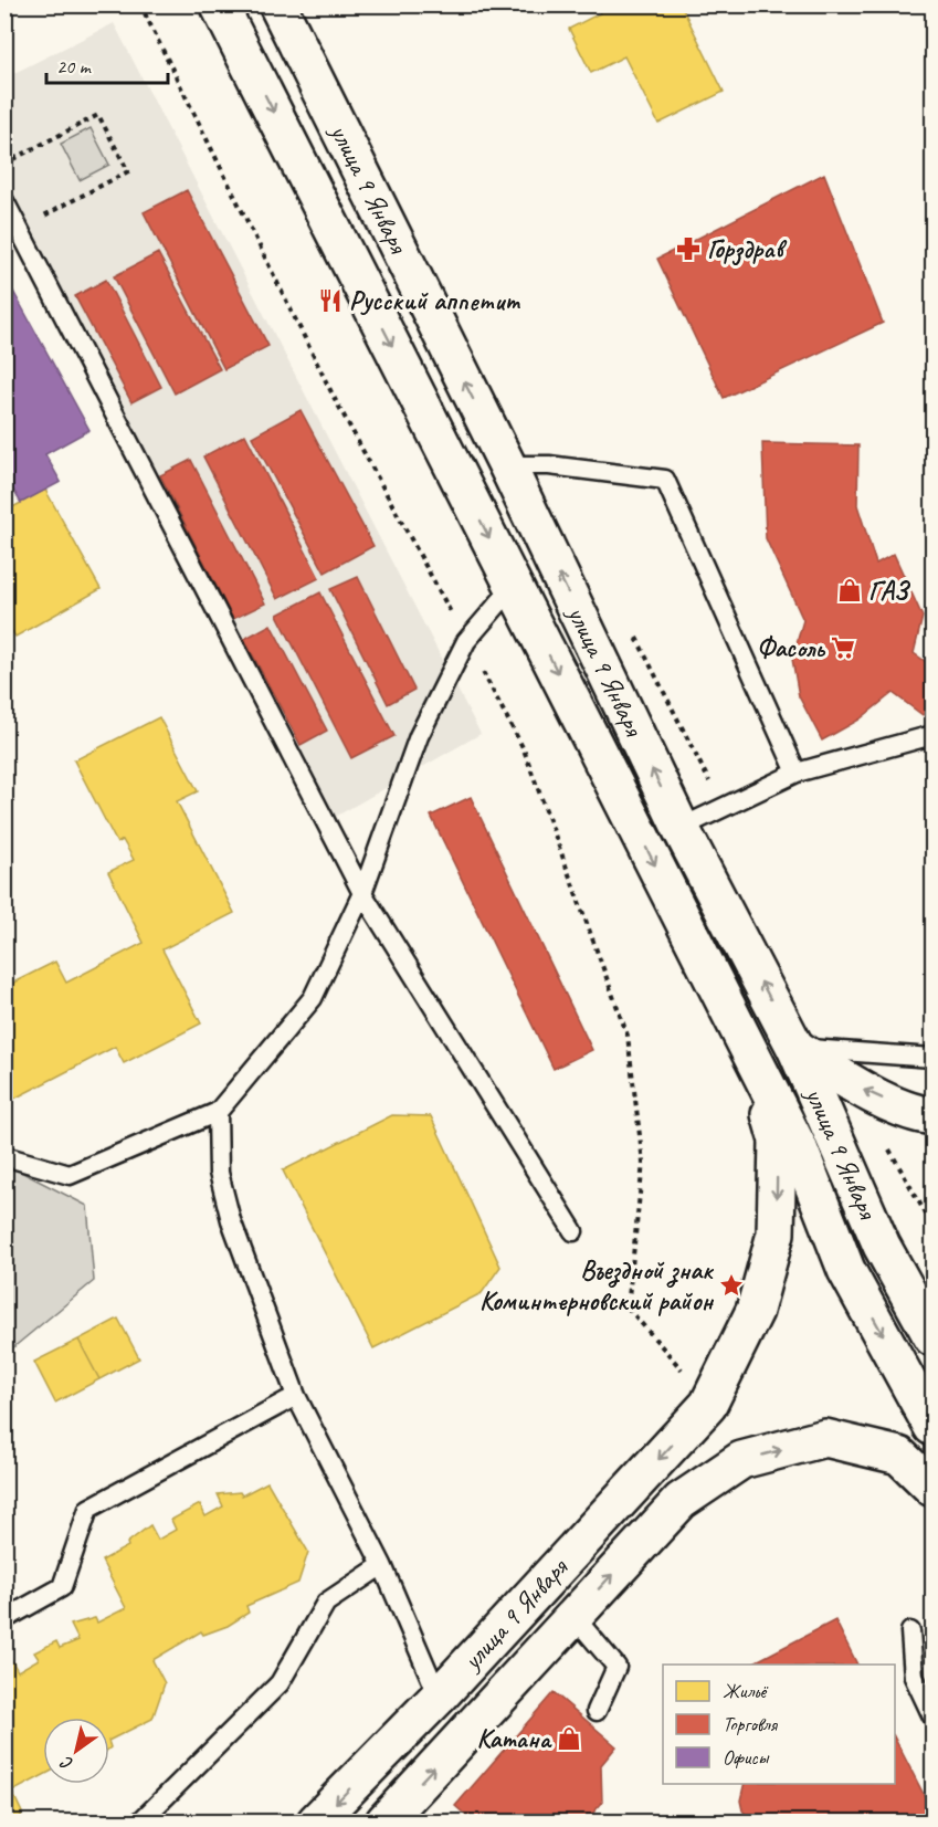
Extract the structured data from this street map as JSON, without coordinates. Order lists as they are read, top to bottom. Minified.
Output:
{"streets":{"main road":["улица 9 Января"]},"places":{"pharmacy":["Горздрав"],"restaurant":["Русский аппетит"],"shop":["ГАЗ","Катана"],"supermarket":["Фасоль"],"place":["Въездной знак Коминтерновский район"]},"legend":["Жильё","Торговля","Офисы"],"scale_bar":"20 m","north":"bottom left"}
